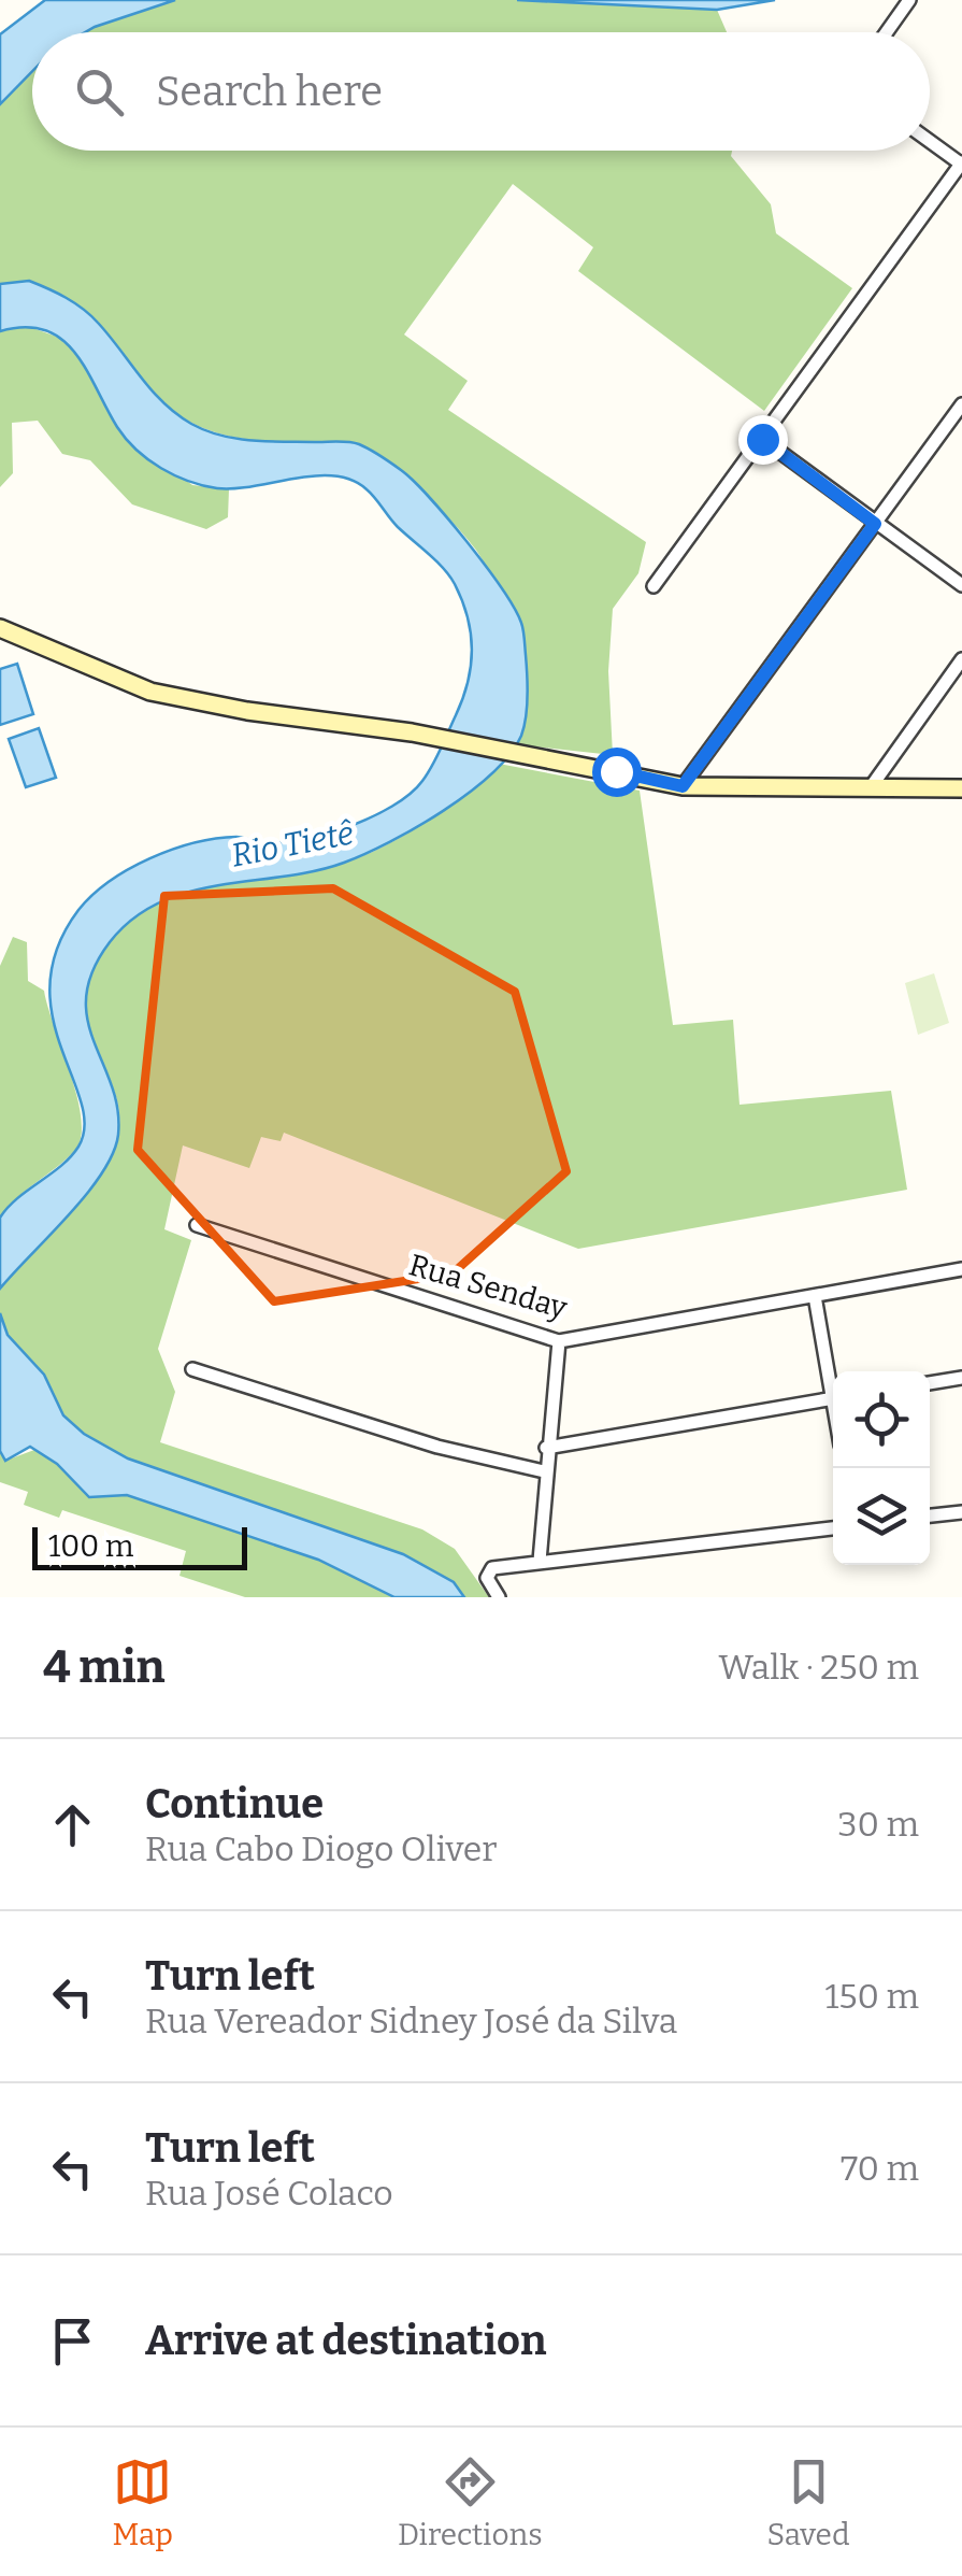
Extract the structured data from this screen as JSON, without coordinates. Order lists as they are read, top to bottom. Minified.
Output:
{"streets":{"street":["Rua Senday"]},"water":["Rio Tietê"],"scale_bar":"100 m","page":{"search":"Search here","scale":"100 m","heading":["4 min","Walk · 250 m"],"list":[["Continue","Rua Cabo Diogo Oliver","30 m"],["Turn left","Rua Vereador Sidney José da Silva","150 m"],["Turn left","Rua José Colaco","70 m"],"Arrive at destination"],"nav":["Map","Directions","Saved"]}}
